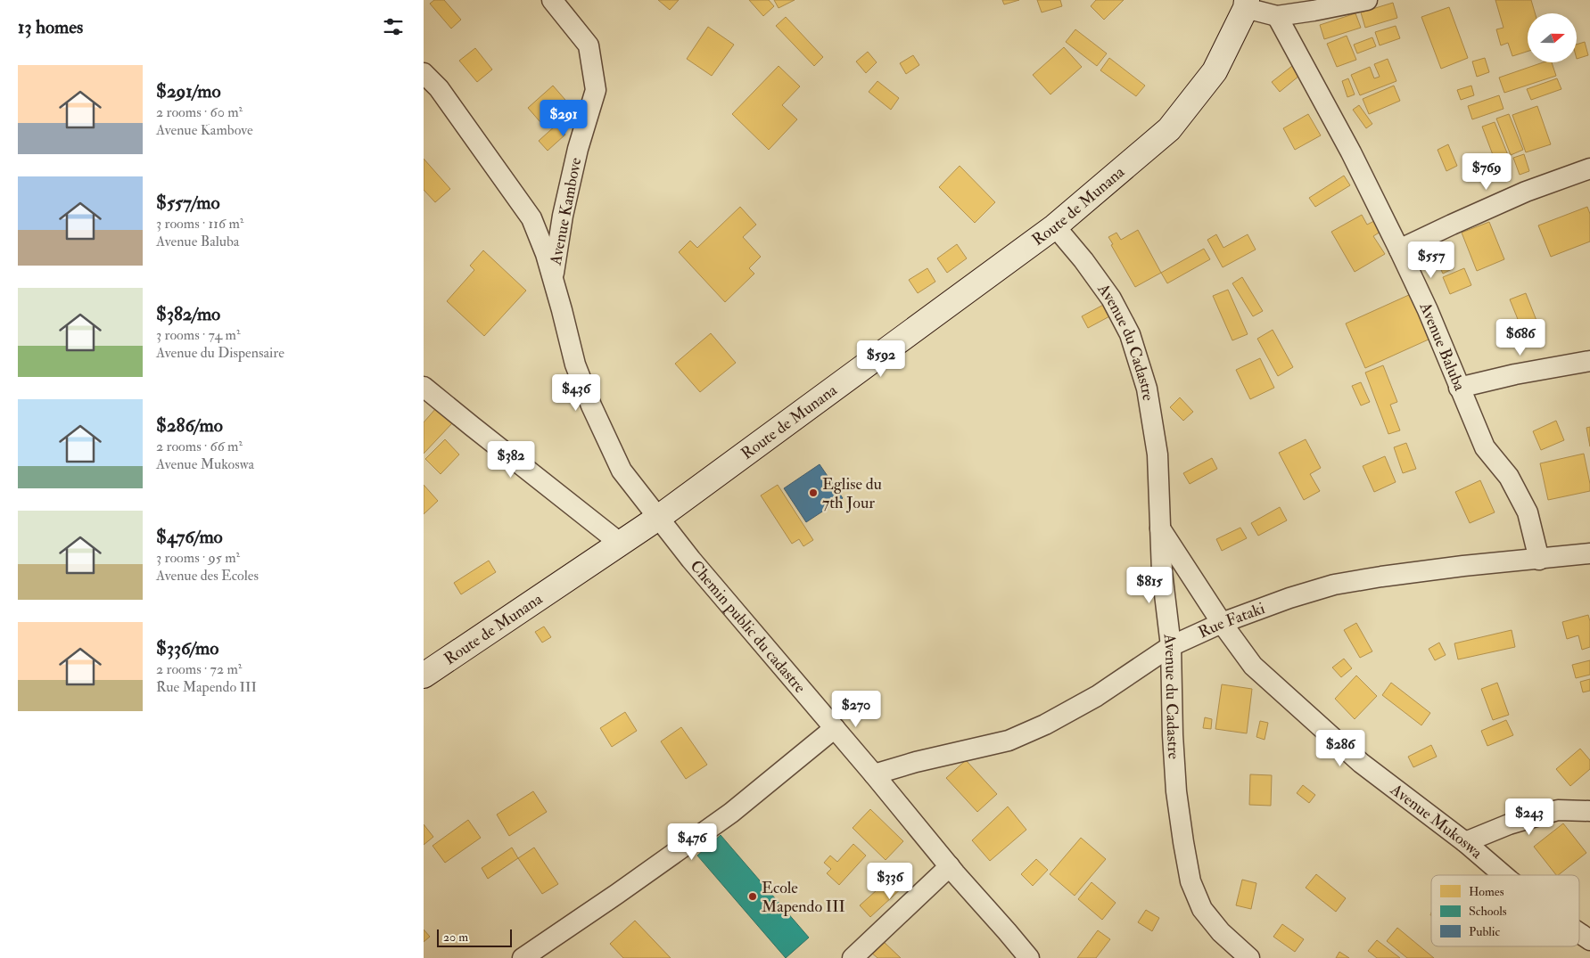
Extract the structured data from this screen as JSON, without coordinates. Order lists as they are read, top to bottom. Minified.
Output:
{"streets":{"main road":["Route de Munana"],"street":["Avenue Kambove","Avenue du Cadastre","Avenue Baluba","Rue Fataki","Chemin public du cadastre","Avenue Mukoswa"]},"crossings":[["Route de Munana","Avenue du Cadastre"],["Route de Munana","Chemin public du cadastre"],["Avenue Kambove","Chemin public du cadastre"],["Avenue du Cadastre","Rue Fataki"],["Avenue du Cadastre","Avenue Mukoswa"],["Avenue Baluba","Rue Fataki"],["Rue Fataki","Chemin public du cadastre"],["Rue Fataki","Avenue Mukoswa"]],"places":["Eglise du 7th Jour","Ecole Mapendo III"],"legend":["Homes","Schools","Public"],"scale_bar":"20 m","north":"right","page":{"heading":"13 homes","list":[{"name":"$291/mo","note":"2 rooms · 60 m² · Avenue Kambove"},{"name":"$557/mo","note":"3 rooms · 116 m² · Avenue Baluba"},{"name":"$382/mo","note":"3 rooms · 74 m² · Avenue du Dispensaire"},{"name":"$286/mo","note":"2 rooms · 66 m² · Avenue Mukoswa"},{"name":"$476/mo","note":"3 rooms · 95 m² · Avenue des Ecoles"},{"name":"$336/mo","note":"2 rooms · 72 m² · Rue Mapendo III"}],"price":["$291","$769","$557","$686","$592","$436","$382","$815","$270","$286","$243","$476","$336"],"scale":"20 m"}}
